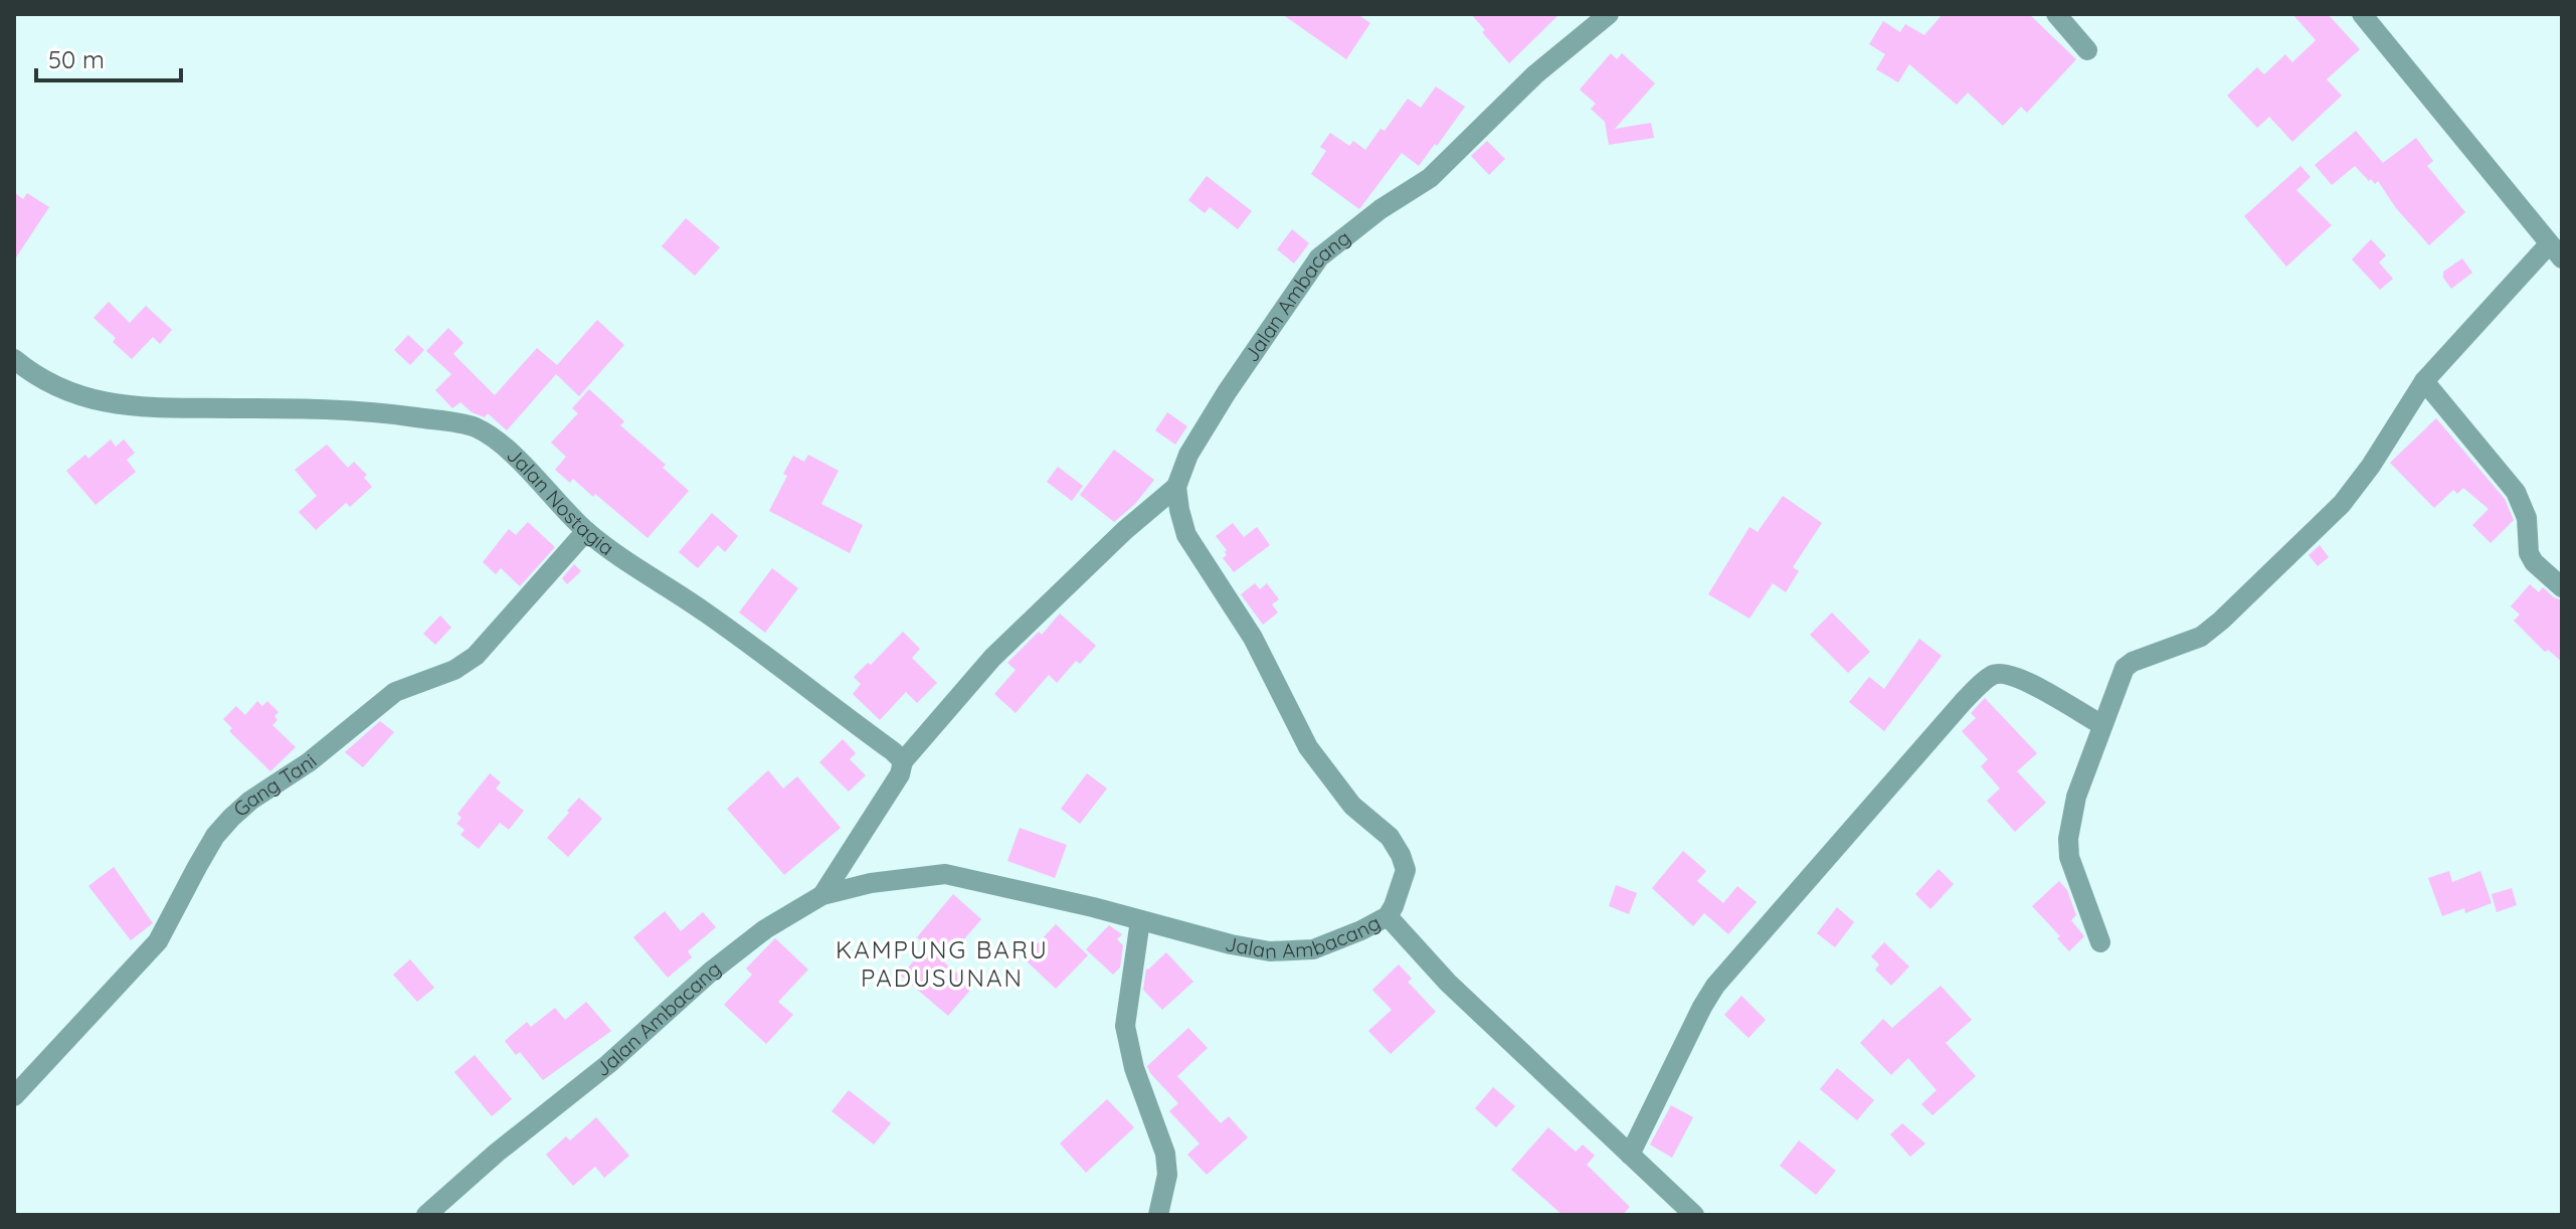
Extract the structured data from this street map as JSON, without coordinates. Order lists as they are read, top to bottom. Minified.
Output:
{"streets":{"street":["Jalan Ambacang","Jalan Nostagia","Gang Tani"]},"crossings":[["Jalan Nostagia","Gang Tani"]],"districts":["KAMPUNG BARU PADUSUNAN"],"scale_bar":"50 m"}
